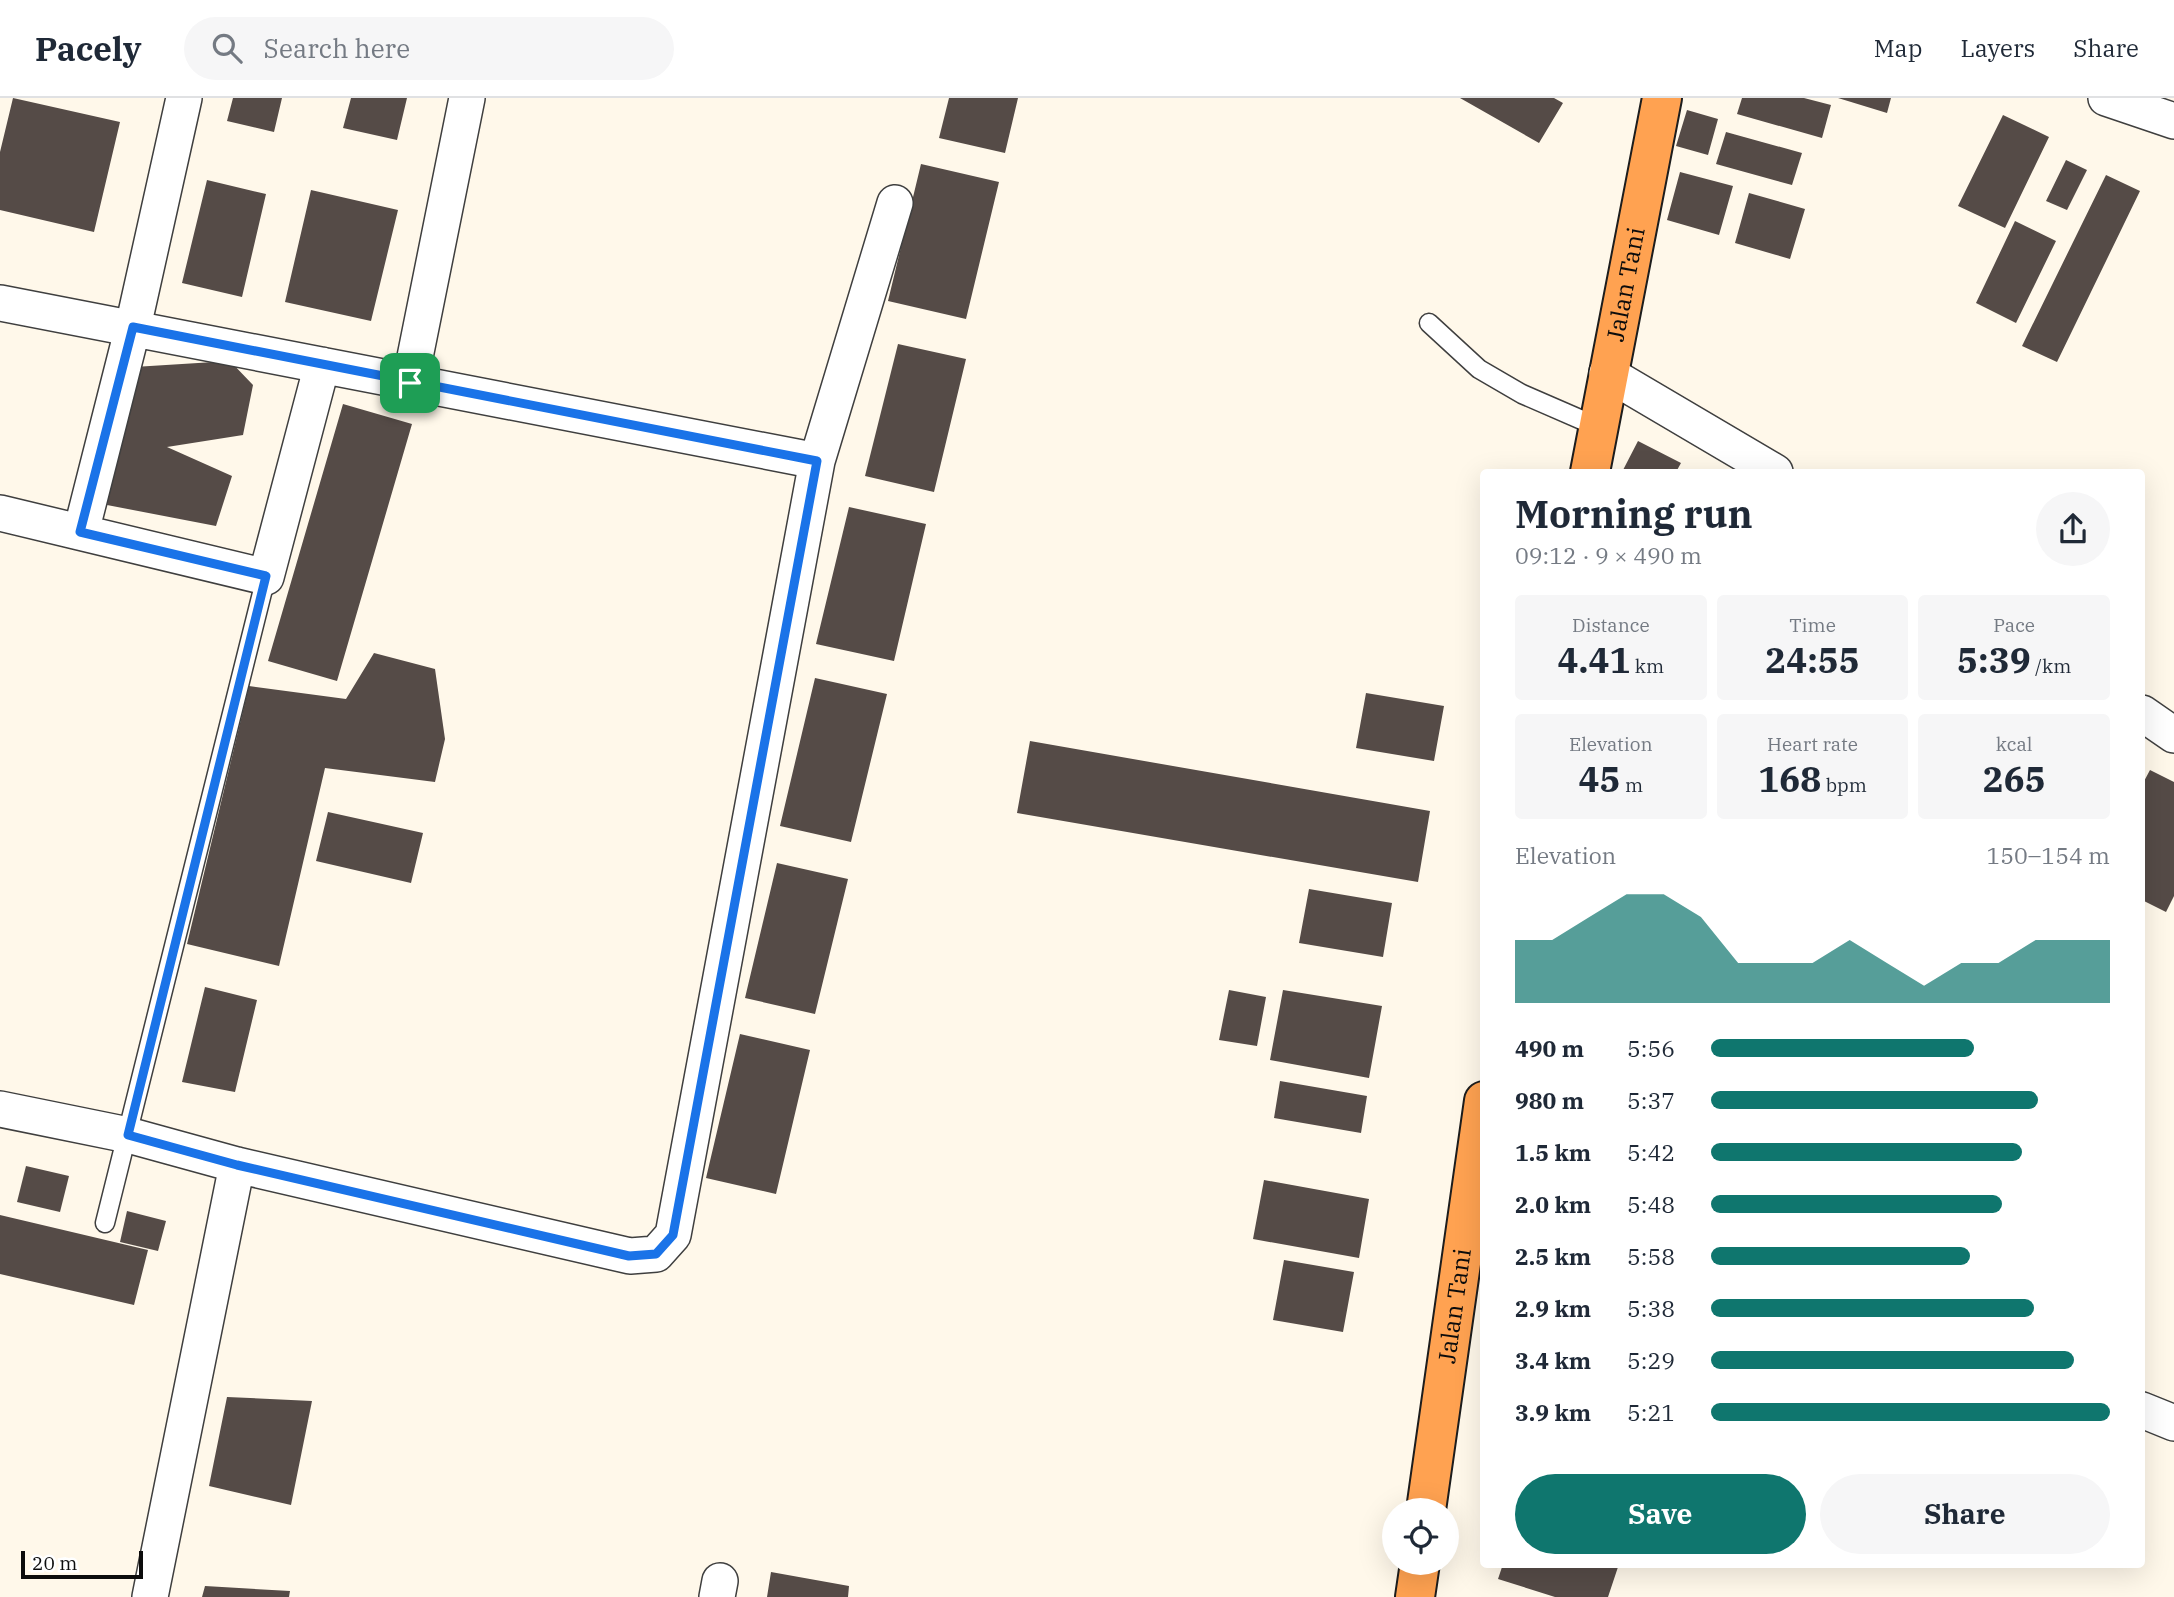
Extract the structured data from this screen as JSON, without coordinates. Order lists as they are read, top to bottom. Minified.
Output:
{"streets":{"highway":["Jalan Tani"]},"scale_bar":"20 m","page":{"header":"Pacely","search":"Search here","nav":["Map","Layers","Share"],"heading":["Morning run","09:12 · 9 × 490 m"],"stats":[["Distance","4.41 km"],["Time","24:55"],["Pace","5:39 /km"],["Elevation","45 m"],["Heart rate","168 bpm"],["kcal","265"]],"chart":["Elevation","150–154 m"],"list":[{"name":"490 m","note":"5:56"},{"name":"980 m","note":"5:37"},{"name":"1.5 km","note":"5:42"},{"name":"2.0 km","note":"5:48"},{"name":"2.5 km","note":"5:58"},{"name":"2.9 km","note":"5:38"},{"name":"3.4 km","note":"5:29"},{"name":"3.9 km","note":"5:21"}],"buttons":["Save","Share"],"scale":"20 m"}}
